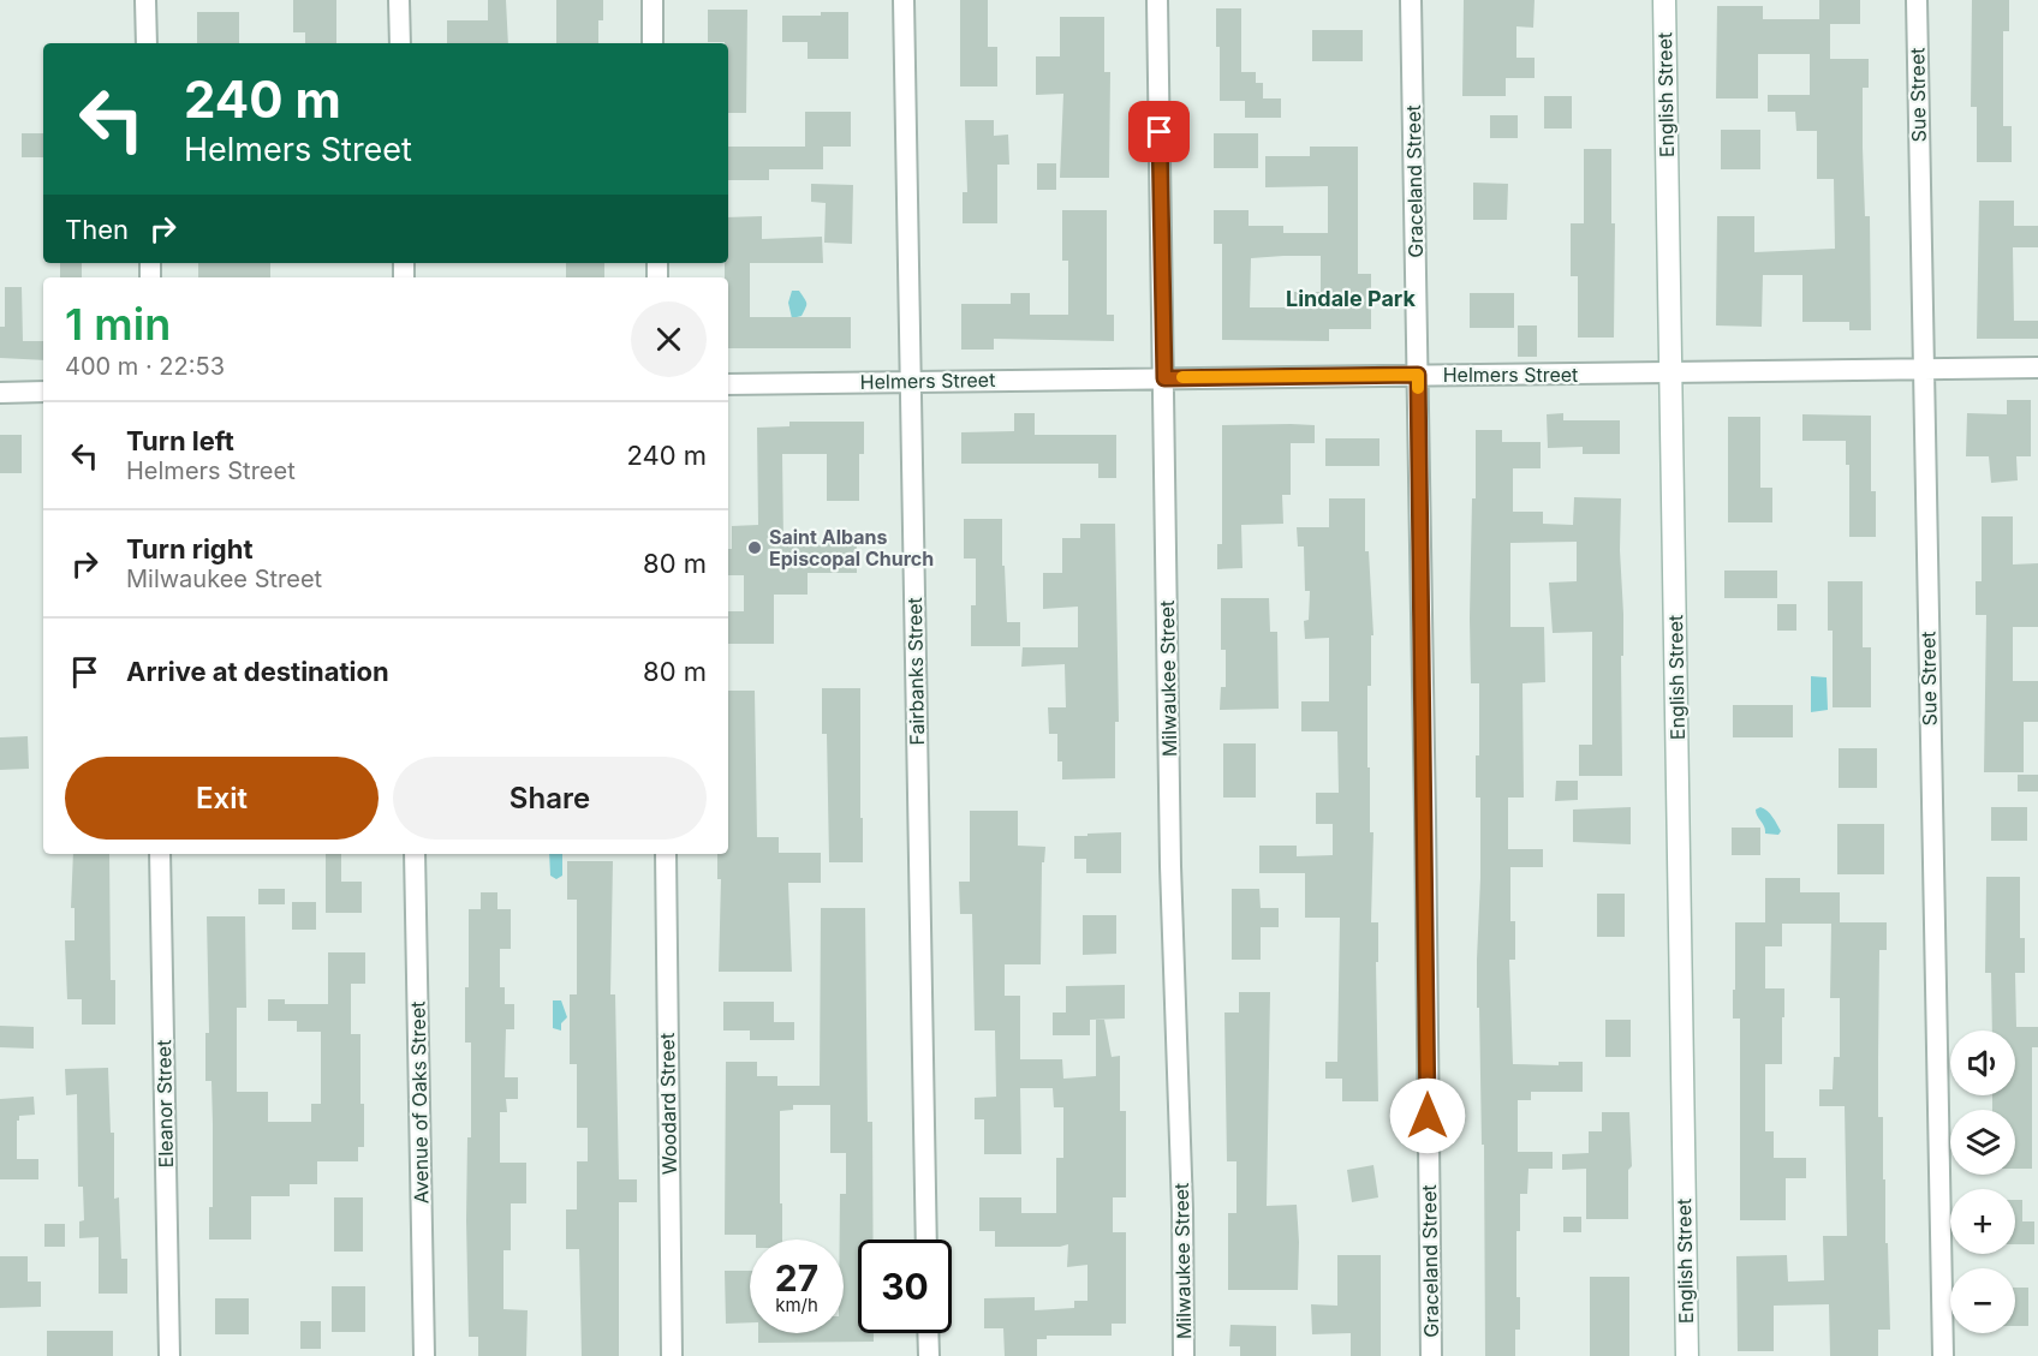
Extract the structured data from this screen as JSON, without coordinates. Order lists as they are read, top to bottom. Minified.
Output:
{"streets":{"street":["English Street","Sue Street","Graceland Street","Helmers Street","Fairbanks Street","Milwaukee Street","Avenue of Oaks Street","Eleanor Street","Woodard Street"]},"crossings":[["English Street","Helmers Street"],["Sue Street","Helmers Street"],["Graceland Street","Helmers Street"],["Helmers Street","Fairbanks Street"],["Helmers Street","Milwaukee Street"]],"districts":["Lindale Park"],"places":["Saint Albans Episcopal Church"],"page":{"turn":["240 m","Helmers Street"],"then":"Then","heading":["1 min","400 m · 22:53"],"list":[{"name":"Turn left","note":"Helmers Street","value":"240 m"},{"name":"Turn right","note":"Milwaukee Street","value":"80 m"},{"name":"Arrive at destination","value":"80 m"}],"buttons":["Exit","Share"],"map_buttons":["+","−"],"speed":"27 km/h","limit":"30"}}
